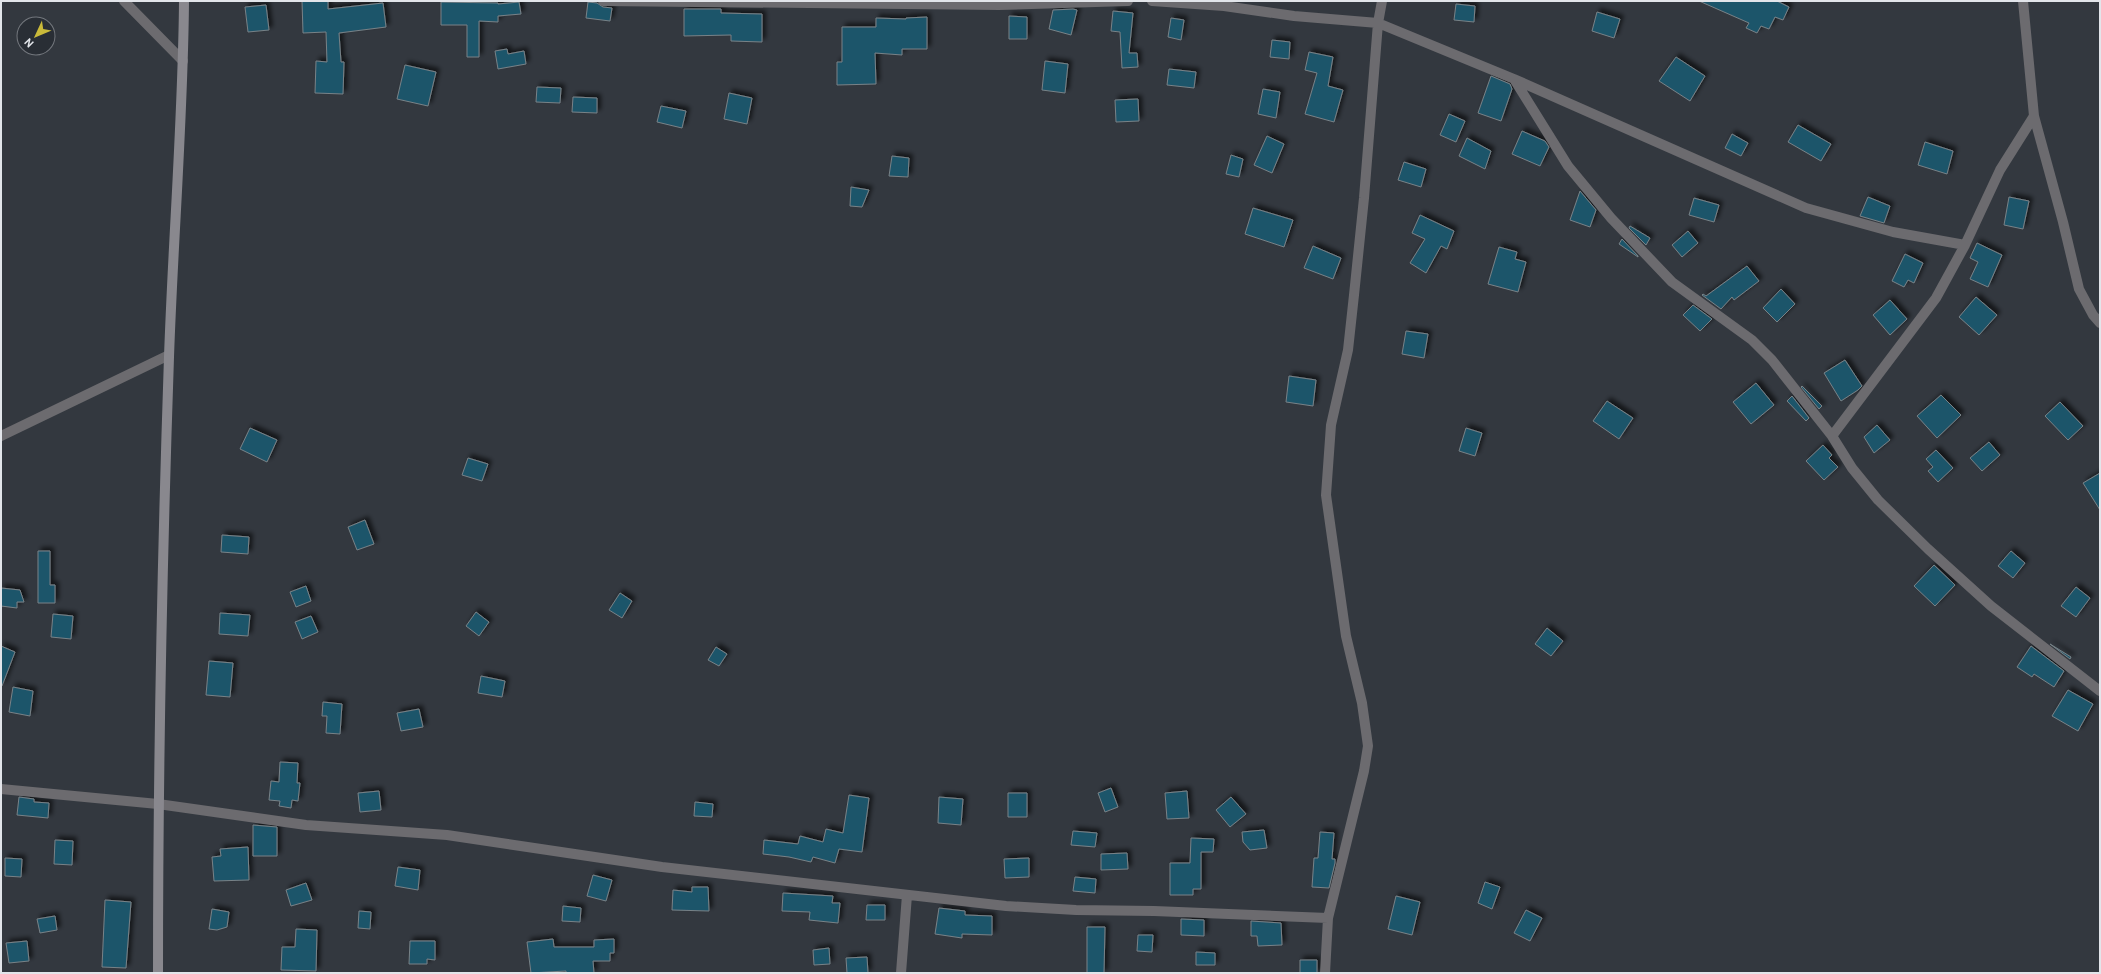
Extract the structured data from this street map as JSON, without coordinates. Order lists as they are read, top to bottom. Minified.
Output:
{"north":"bottom left"}
